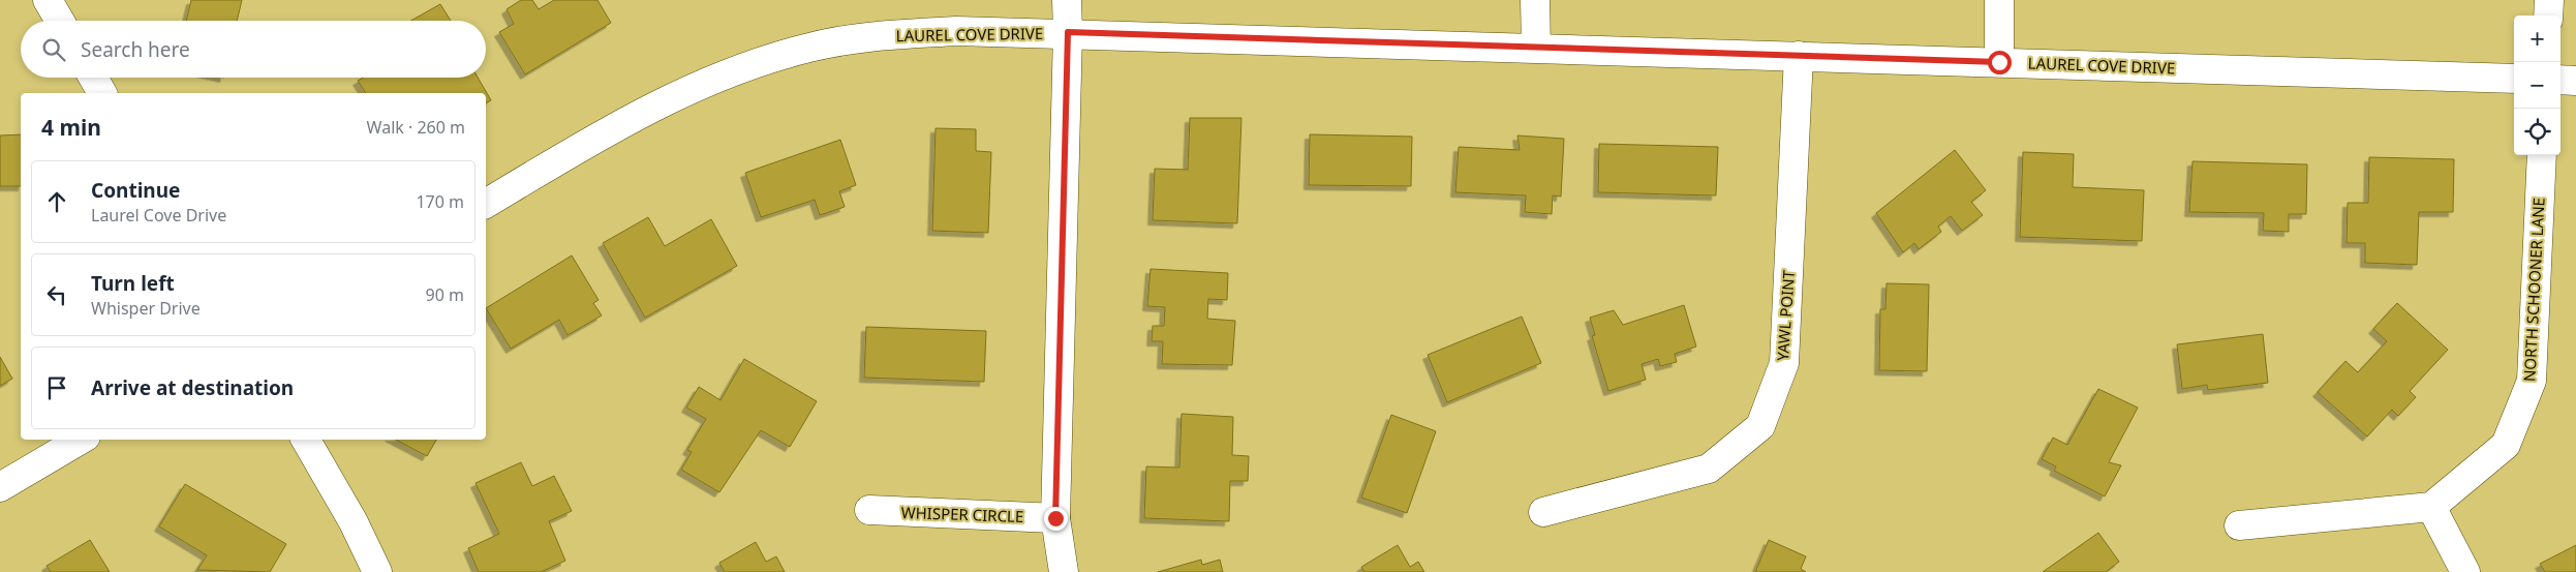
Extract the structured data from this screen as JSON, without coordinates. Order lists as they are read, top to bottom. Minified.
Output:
{"streets":{"street":["LAUREL COVE DRIVE","NORTH SCHOONER LANE","YAWL POINT","WHISPER CIRCLE"]},"crossings":[["LAUREL COVE DRIVE","YAWL POINT"]],"page":{"map_buttons":["+","−"],"search":"Search here","heading":["4 min","Walk · 260 m"],"list":[["Continue","Laurel Cove Drive","170 m"],["Turn left","Whisper Drive","90 m"],"Arrive at destination"]}}
